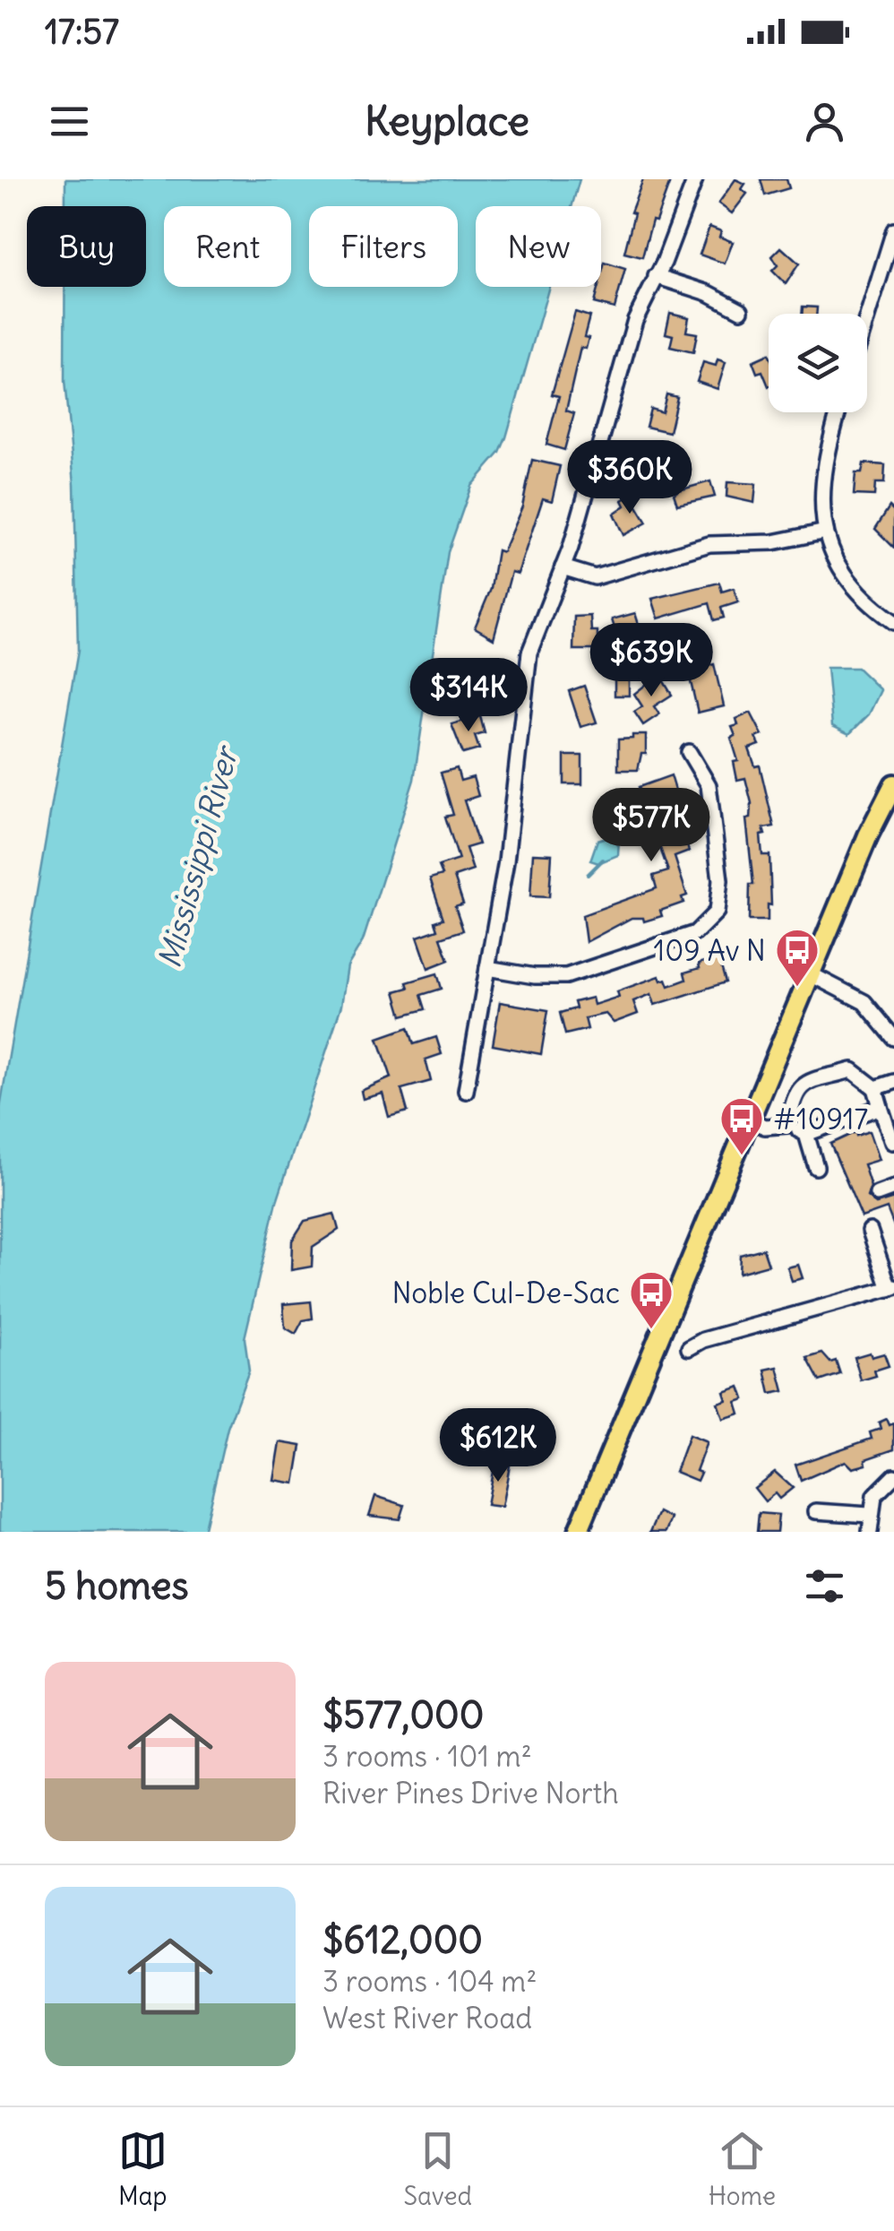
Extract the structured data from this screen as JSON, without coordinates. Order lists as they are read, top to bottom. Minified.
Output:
{"water":["Mississippi River"],"places":{"bus stop":["109 Av N","#10917","Noble Cul-De-Sac"]},"page":{"status":"17:57","header":"Keyplace","chip":["Buy","Rent","Filters","New"],"price":["$360K","$639K","$314K","$577K","$612K"],"heading":"5 homes","list":[{"name":"$577,000","note":"3 rooms · 101 m² · River Pines Drive North"},{"name":"$612,000","note":"3 rooms · 104 m² · West River Road"}],"tabs":["Map","Saved","Home"]}}
